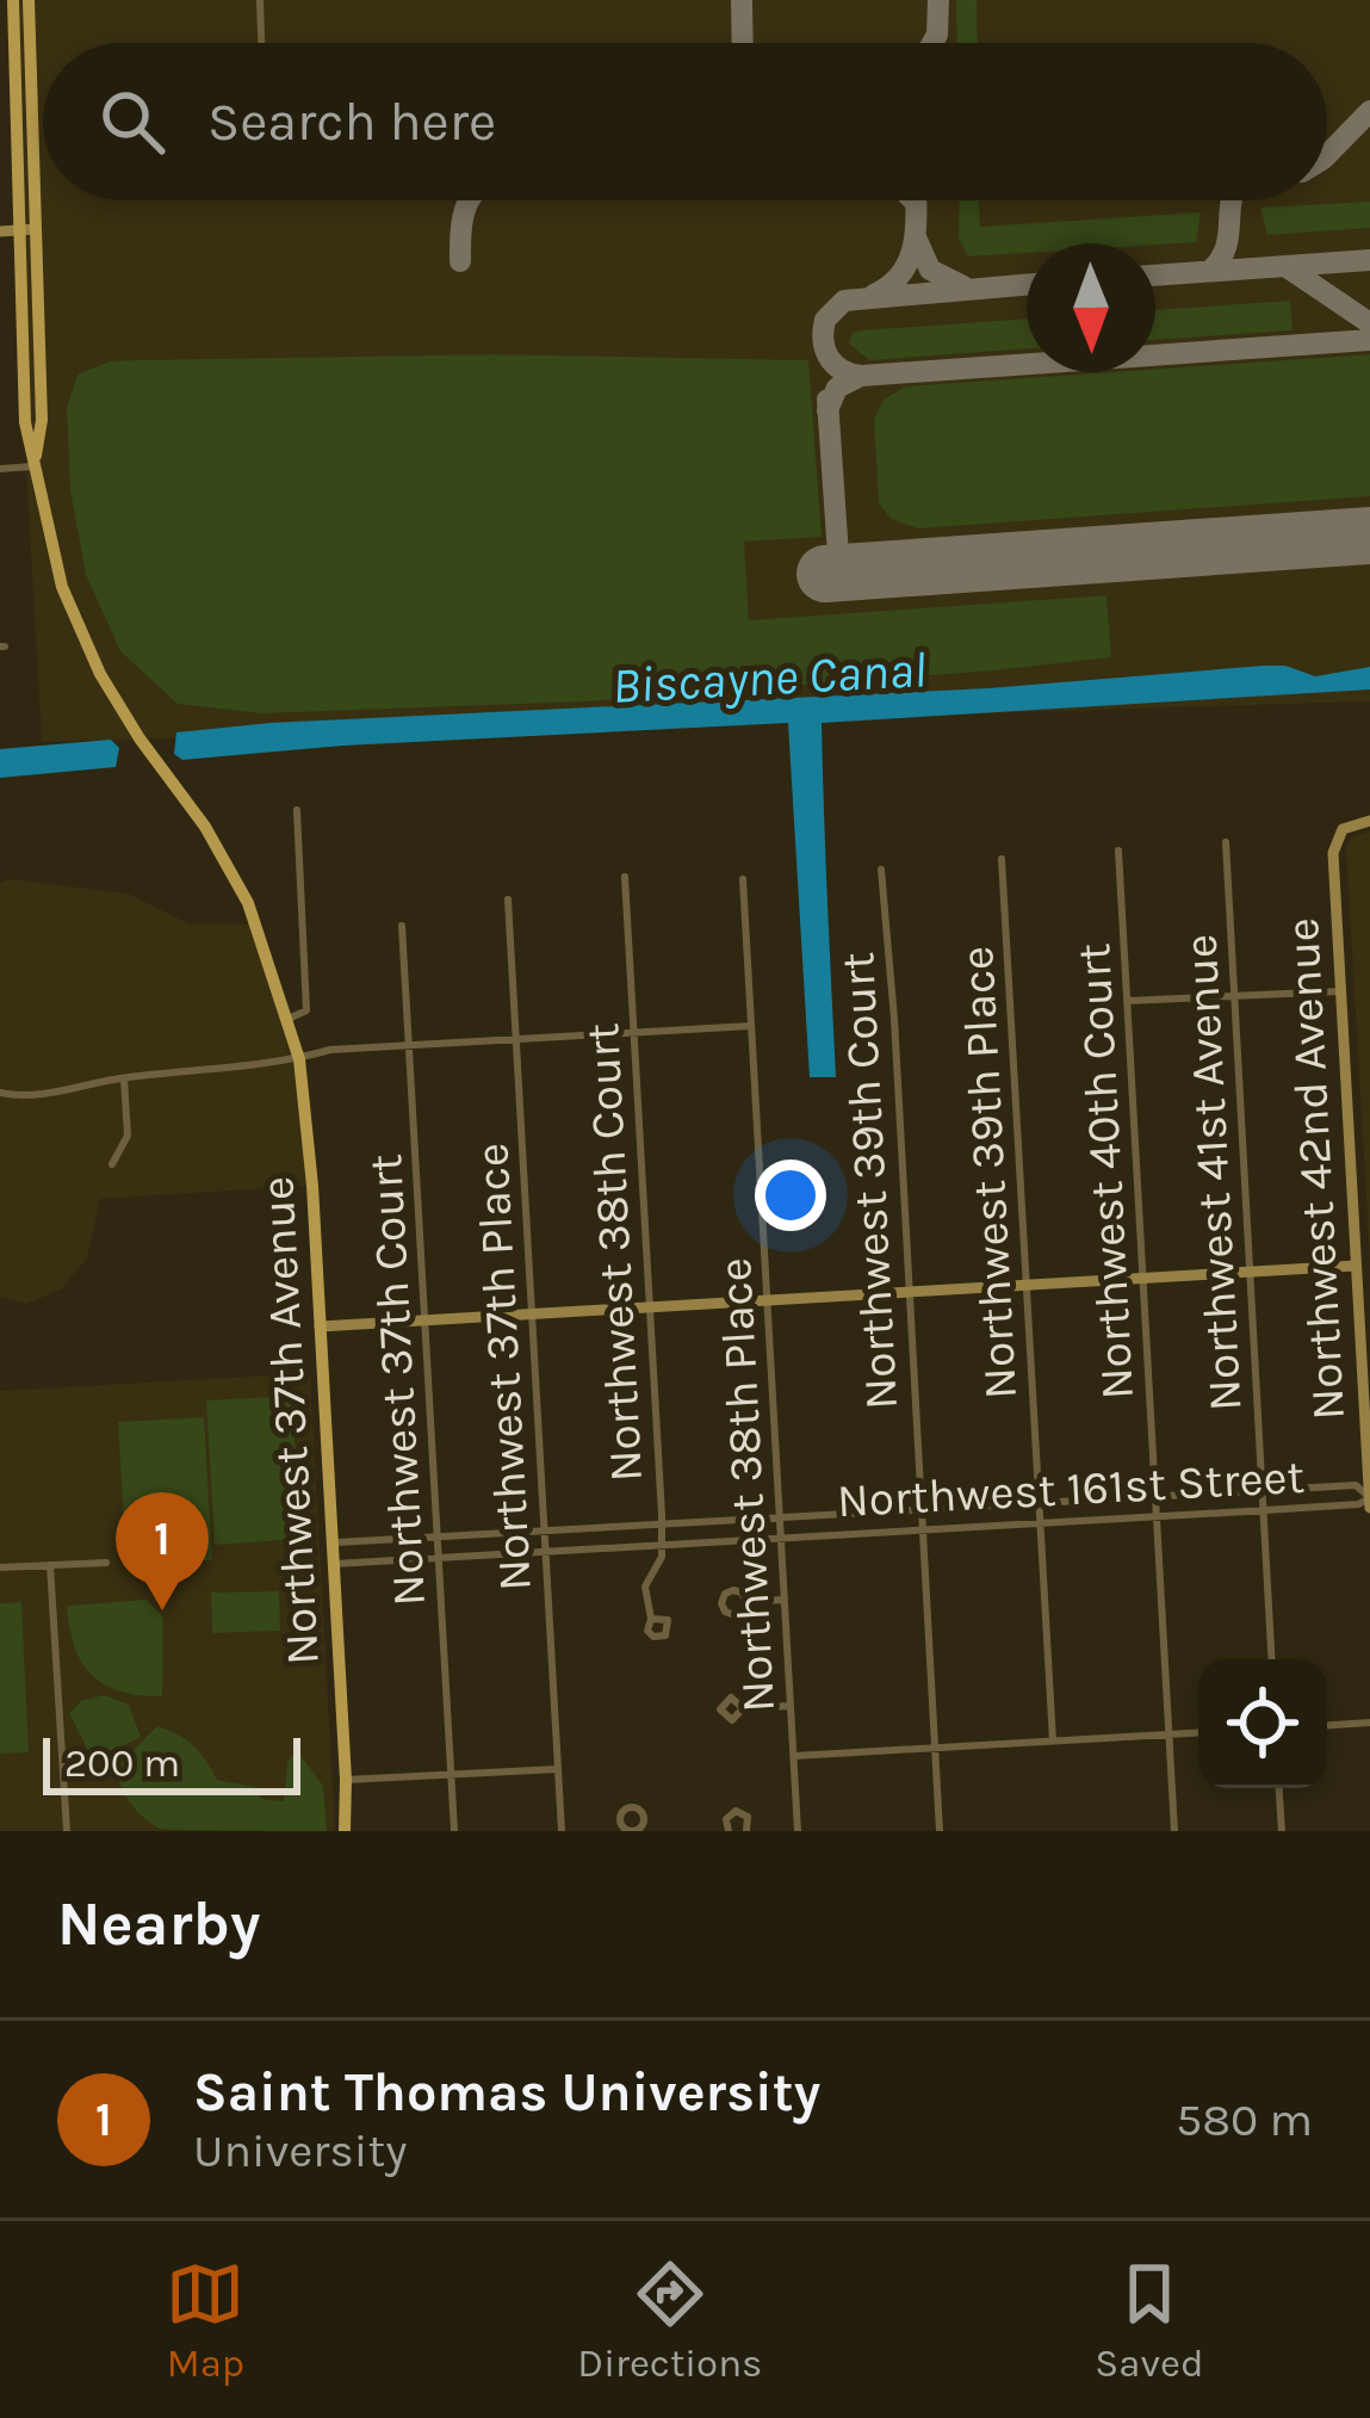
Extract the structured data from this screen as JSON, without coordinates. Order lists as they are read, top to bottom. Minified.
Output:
{"streets":{"main road":["Northwest 37th Avenue"],"street":["Northwest 42nd Avenue","Northwest 40th Court","Northwest 39th Place","Northwest 41st Avenue","Northwest 39th Court","Northwest 38th Court","Northwest 37th Place","Northwest 37th Court","Northwest 38th Place","Northwest 161st Street"]},"crossings":[["Northwest 42nd Avenue","Northwest 161st Street"],["Northwest 40th Court","Northwest 161st Street"],["Northwest 39th Place","Northwest 161st Street"],["Northwest 41st Avenue","Northwest 161st Street"],["Northwest 39th Court","Northwest 161st Street"],["Northwest 38th Court","Northwest 161st Street"],["Northwest 37th Place","Northwest 161st Street"],["Northwest 37th Court","Northwest 161st Street"],["Northwest 37th Avenue","Northwest 161st Street"],["Northwest 38th Place","Northwest 161st Street"]],"water":["Biscayne Canal"],"scale_bar":"200 m","north":"bottom","page":{"search":"Search here","pins":"1","scale":"200 m","heading":"Nearby","list":[{"mark":"1","name":"Saint Thomas University","note":"University","value":"580 m"}],"nav":["Map","Directions","Saved"]}}
